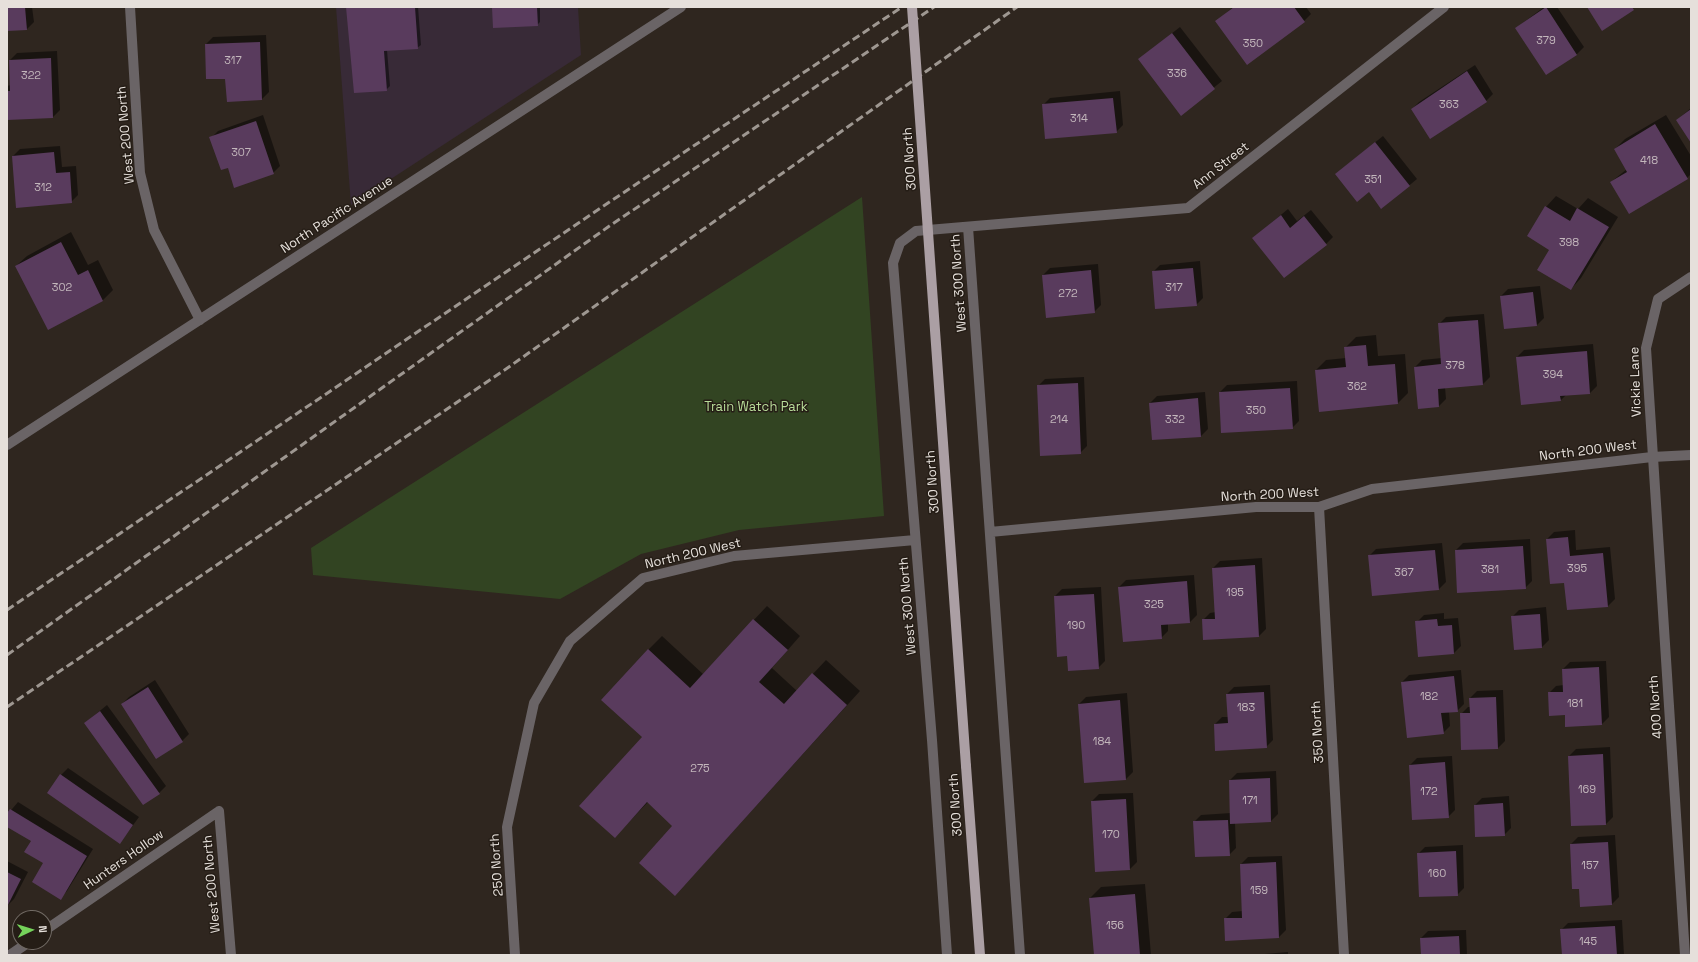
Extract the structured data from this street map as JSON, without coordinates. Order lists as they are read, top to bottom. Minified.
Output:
{"streets":{"main road":["300 North"],"street":["West 200 North","Ann Street","North Pacific Avenue","West 300 North","Vickie Lane","North 200 West","400 North","350 North","Hunters Hollow","250 North"]},"crossings":[["West 200 North","North Pacific Avenue"],["West 200 North","Hunters Hollow"],["Ann Street","West 300 North"],["West 300 North","North 200 West"],["Vickie Lane","North 200 West"],["Vickie Lane","400 North"],["North 200 West","400 North"],["North 200 West","350 North"],["North 200 West","250 North"]],"parks":["Train Watch Park"],"house_numbers":["379","350","317","336","322","363","314","307","418","351","312","398","302","317","272","378","394","362","350","214","332","395","381","367","195","325","190","182","181","183","184","275","169","172","171","170","157","160","159","156","145"],"north":"right"}
